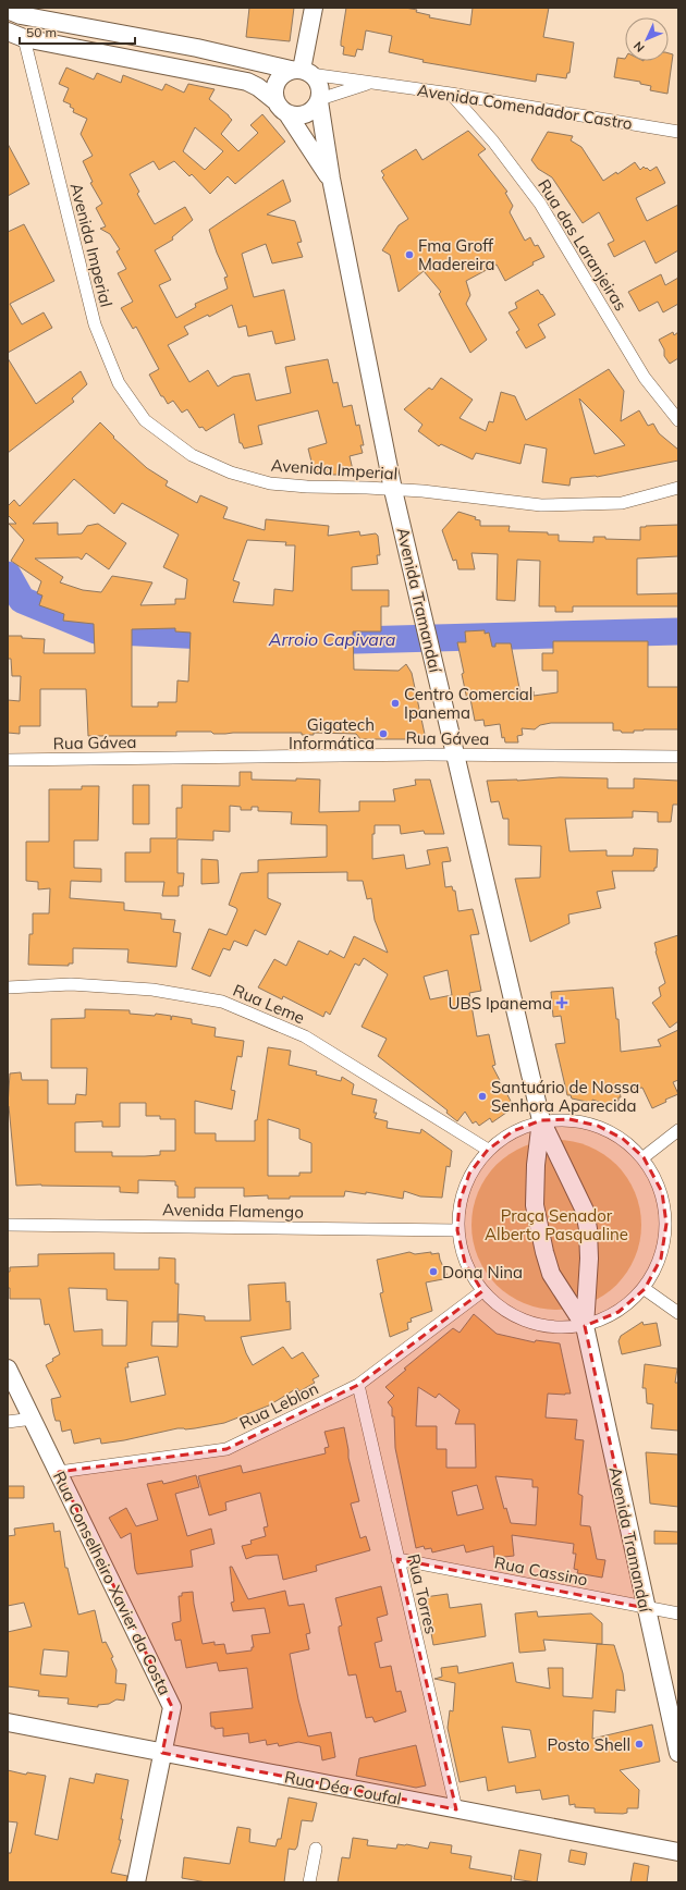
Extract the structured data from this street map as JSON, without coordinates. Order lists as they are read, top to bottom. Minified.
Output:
{"streets":{"main road":["Avenida Comendador Castro","Avenida Tramandaí","Rua Conselheiro Xavier da Costa","Rua Déa Coufal"],"street":["Avenida Imperial","Rua das Laranjeiras","Rua Gávea","Rua Leme","Avenida Flamengo","Rua Leblon","Rua Cassino","Rua Torres"]},"crossings":[["Avenida Comendador Castro","Rua das Laranjeiras"],["Avenida Comendador Castro","Avenida Tramandaí"],["Avenida Imperial","Avenida Tramandaí"],["Avenida Tramandaí","Rua Gávea"],["Avenida Tramandaí","Rua Cassino"],["Rua Leblon","Rua Conselheiro Xavier da Costa"],["Rua Leblon","Rua Torres"],["Rua Cassino","Rua Torres"],["Rua Conselheiro Xavier da Costa","Rua Déa Coufal"],["Rua Torres","Rua Déa Coufal"]],"water":["Arroio Capivara"],"parks":["Praça Senador Alberto Pasqualine"],"places":{"other":["Fma Groff Madereira","Centro Comercial Ipanema","Gigatech Informática","Santuário de Nossa Senhora Aparecida","Dona Nina","Posto Shell"],"health":["UBS Ipanema"]},"scale_bar":"50 m","north":"bottom left"}
